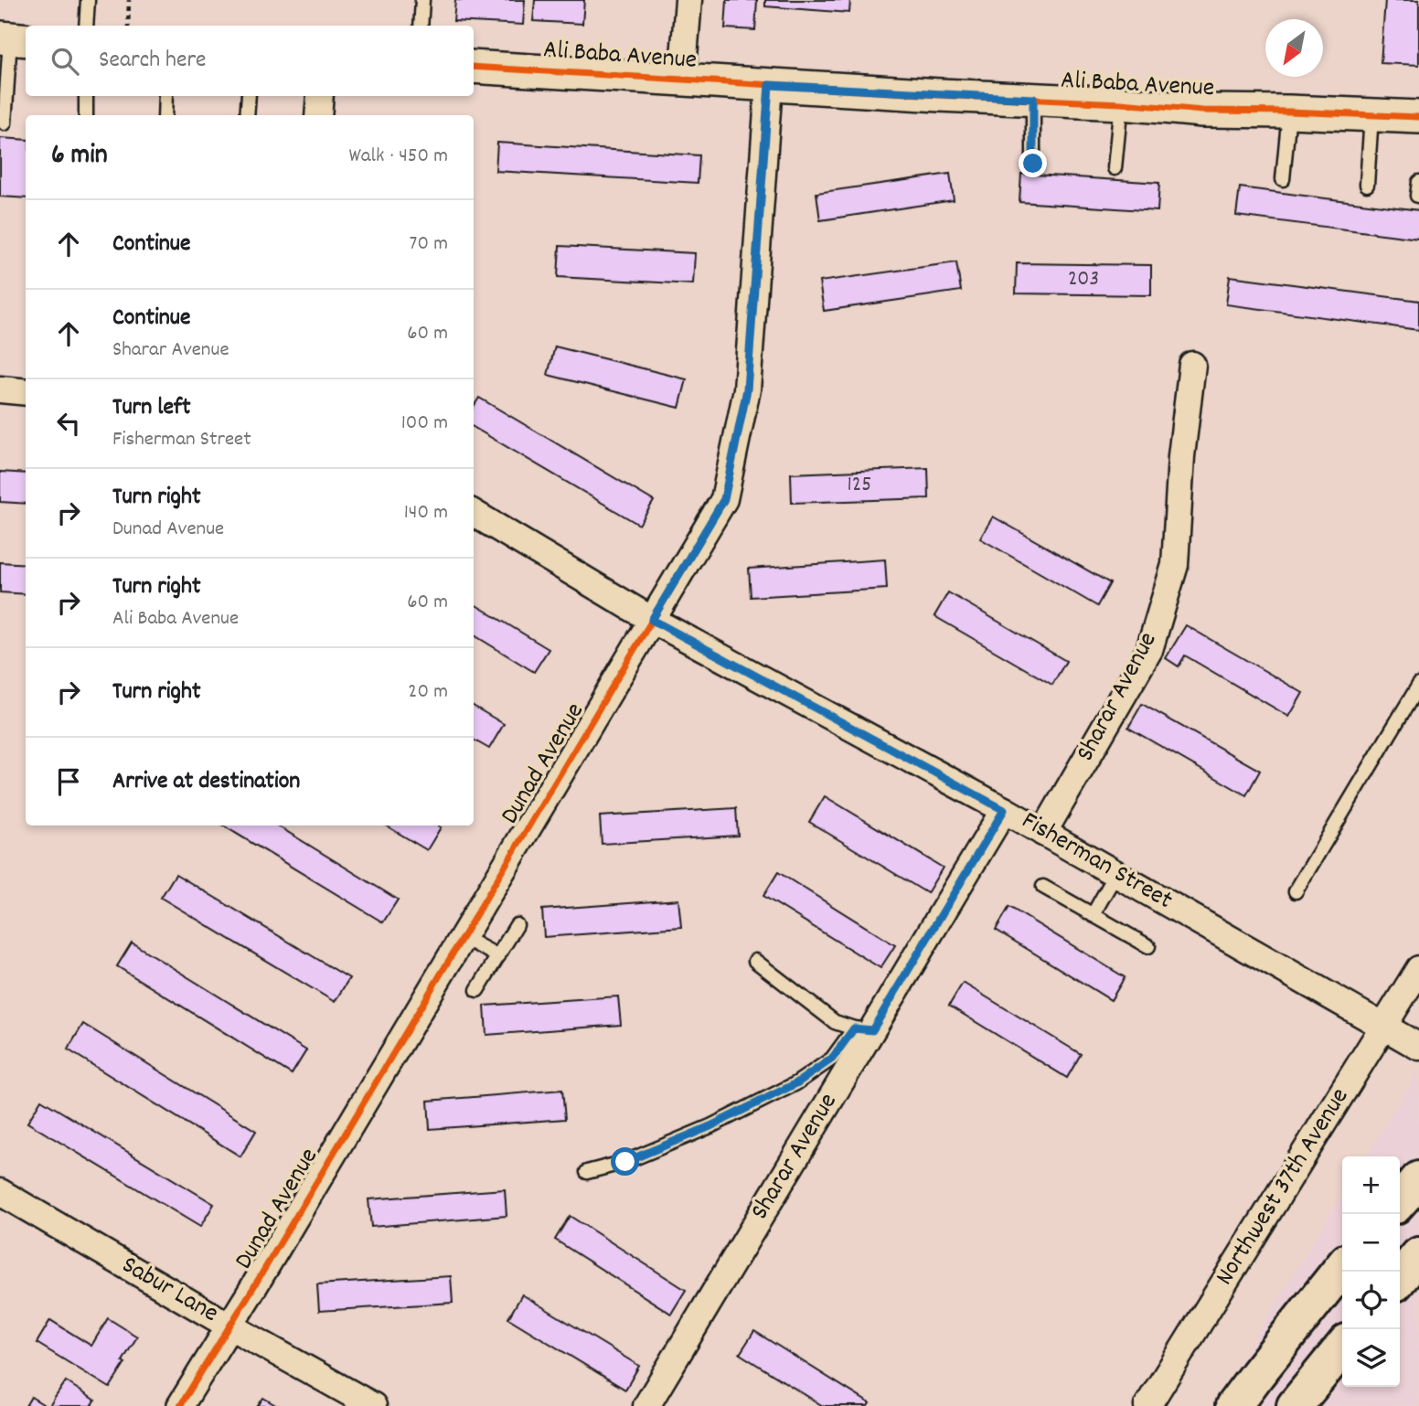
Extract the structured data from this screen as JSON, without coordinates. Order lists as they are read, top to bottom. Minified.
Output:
{"streets":{"street":["Ali Baba Avenue","Sharar Avenue","Dunad Avenue","Fisherman Street","Northwest 37th Avenue","Sabur Lane"]},"crossings":[["Ali Baba Avenue","Dunad Avenue"],["Sharar Avenue","Fisherman Street"],["Dunad Avenue","Fisherman Street"],["Dunad Avenue","Sabur Lane"],["Fisherman Street","Northwest 37th Avenue"]],"house_numbers":["203","125"],"north":"bottom left","page":{"search":"Search here","heading":["6 min","Walk · 450 m"],"list":[["Continue","70 m"],["Continue","Sharar Avenue","60 m"],["Turn left","Fisherman Street","100 m"],["Turn right","Dunad Avenue","140 m"],["Turn right","Ali Baba Avenue","60 m"],["Turn right","20 m"],"Arrive at destination"],"map_buttons":["+","−"]}}
